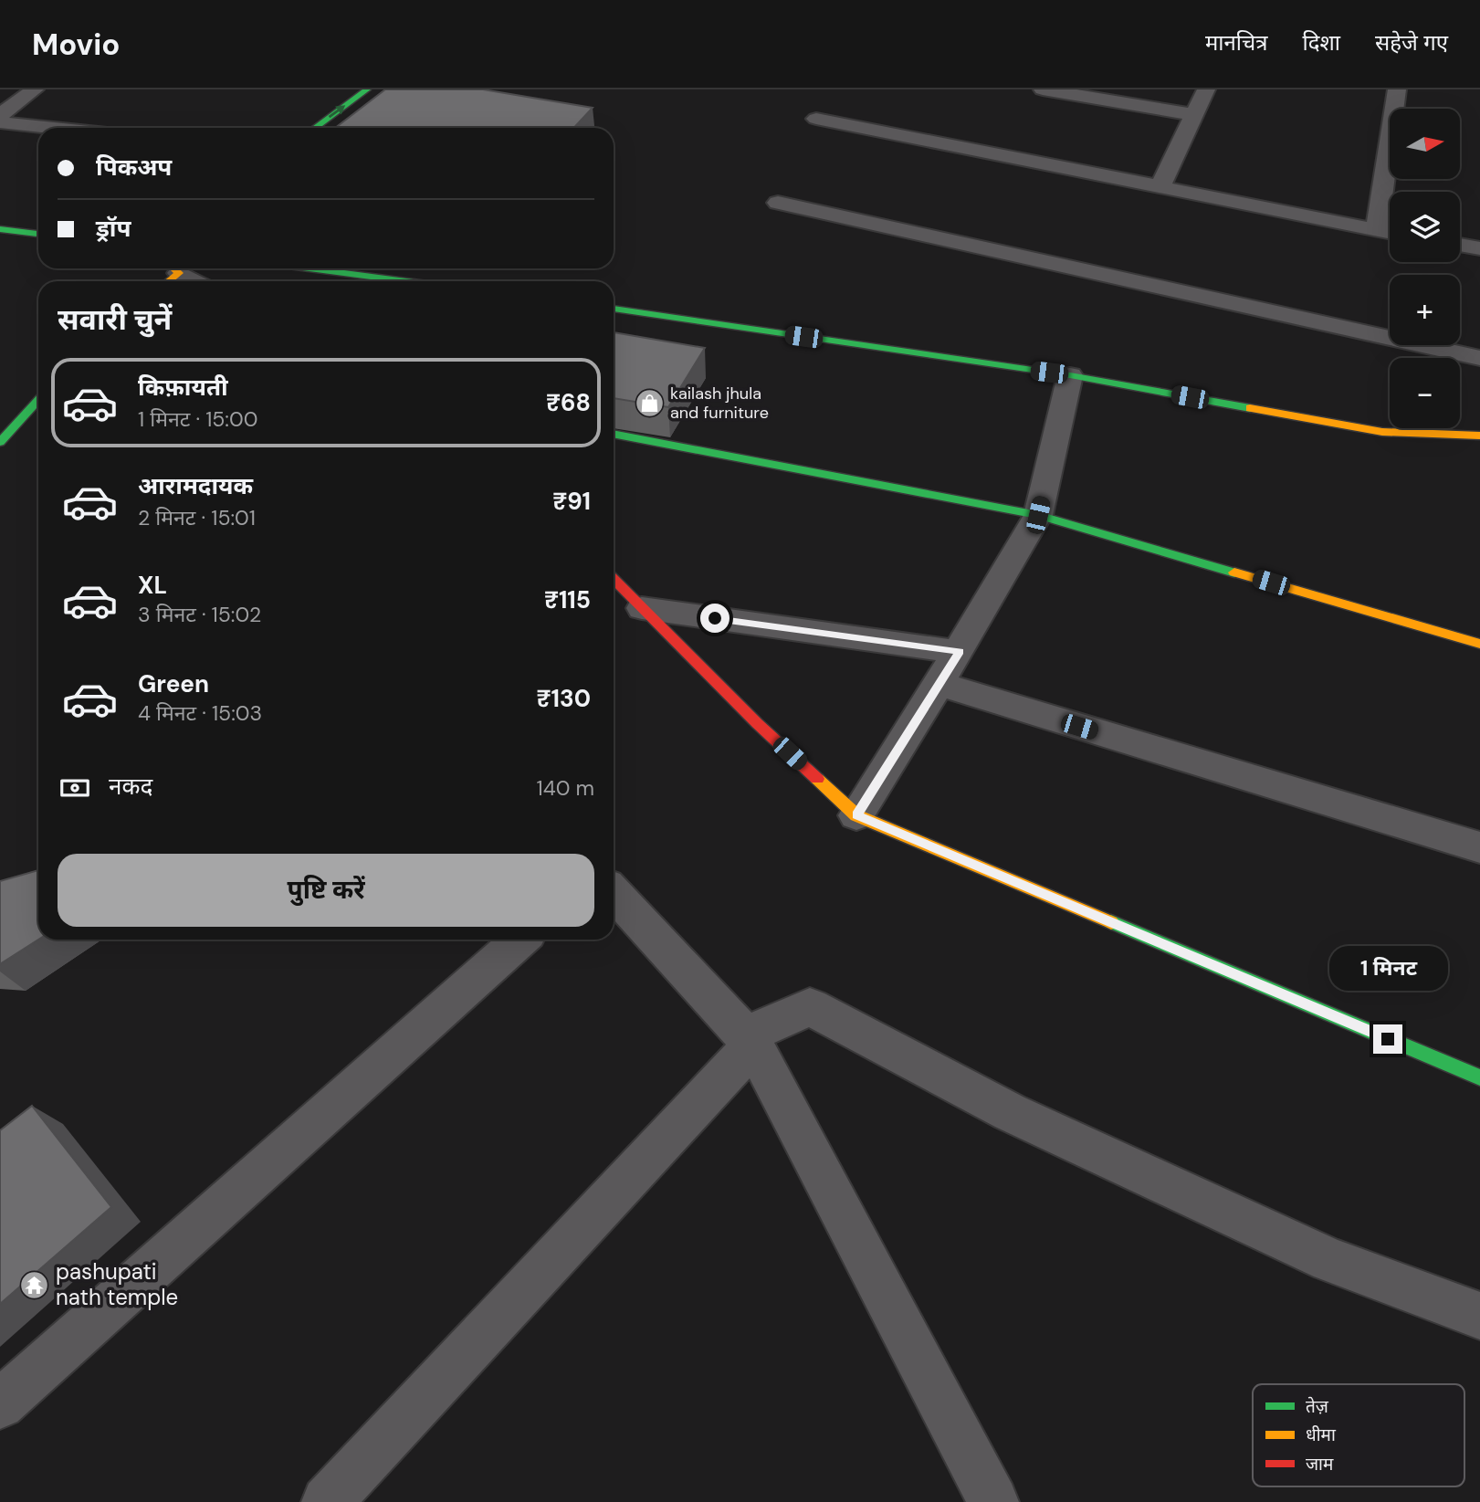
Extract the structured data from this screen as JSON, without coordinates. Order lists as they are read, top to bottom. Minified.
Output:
{"places":{"shop":["kailash jhula and furniture"],"temple":["pashupati nath temple"]},"legend":["तेज़","धीमा","जाम"],"north":"right","page":{"header":"Movio","nav":["मानचित्र","दिशा","सहेजे गए"],"map_buttons":["+","−"],"banner":["पिकअप","ड्रॉप"],"heading":"सवारी चुनें","list":[{"name":"किफ़ायती","note":"1 मिनट · 15:00","value":"₹68"},{"name":"आरामदायक","note":"2 मिनट · 15:01","value":"₹91"},{"name":"XL","note":"3 मिनट · 15:02","value":"₹115"},{"name":"Green","note":"4 मिनट · 15:03","value":"₹130"}],"pay":["नकद","140 m"],"buttons":"पुष्टि करें","bubble":"1 मिनट"}}
